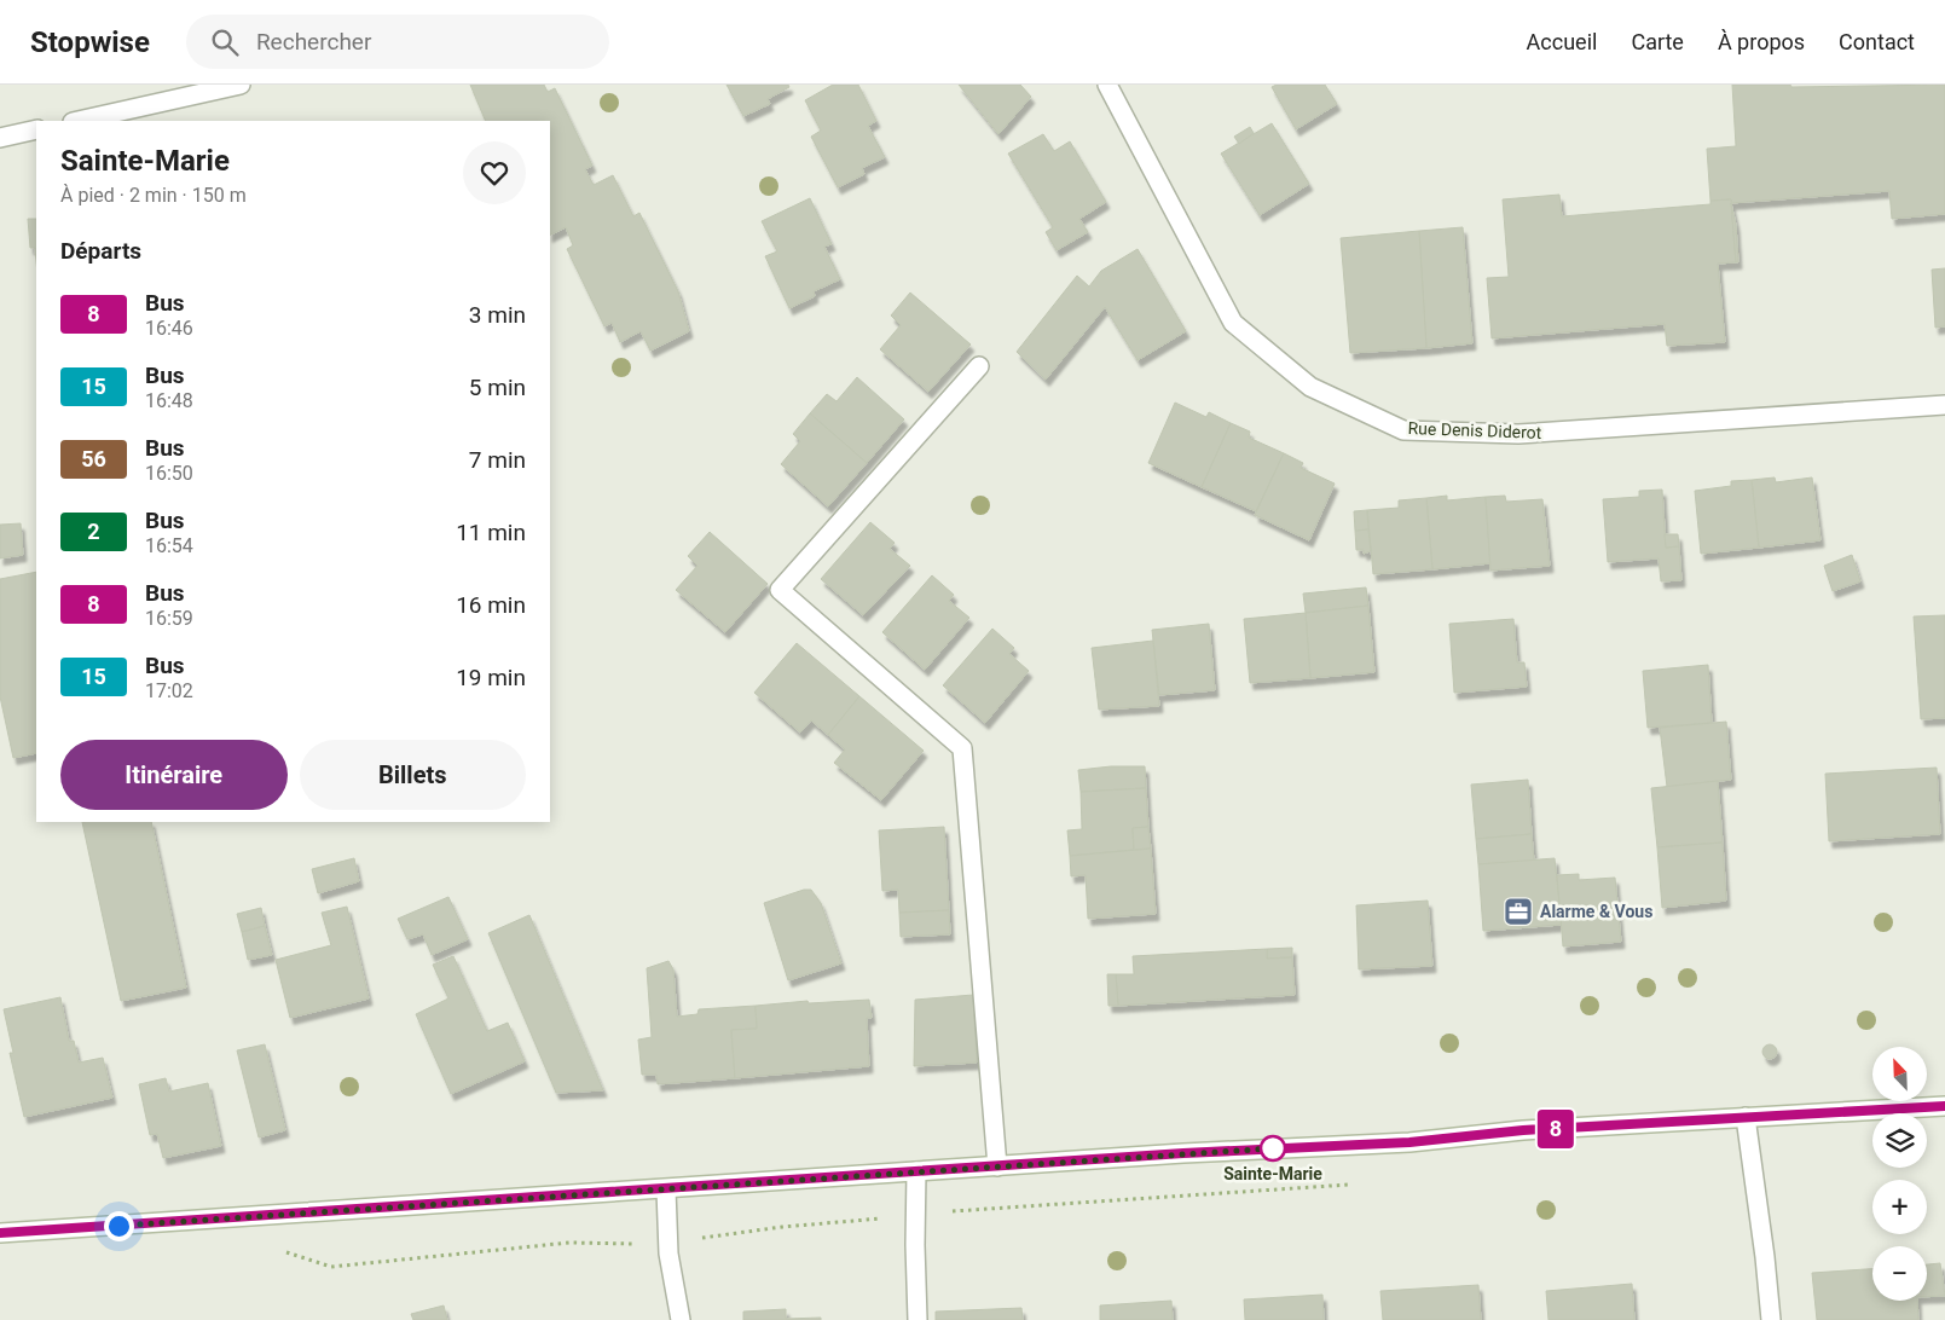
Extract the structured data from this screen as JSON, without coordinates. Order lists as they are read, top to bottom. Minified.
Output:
{"streets":{"main road":["Rue Denis Diderot"]},"places":{"office":["Alarme & Vous"],"other":["Sainte-Marie"]},"lines":["bus line 8"],"north":"top left","page":{"header":"Stopwise","search":"Rechercher","nav":["Accueil","Carte","À propos","Contact"],"on_map":"8","heading":[["Sainte-Marie","À pied · 2 min · 150 m"],"Départs"],"list":[{"mark":"8","name":"Bus","note":"16:46","value":"3 min"},{"mark":"15","name":"Bus","note":"16:48","value":"5 min"},{"mark":"56","name":"Bus","note":"16:50","value":"7 min"},{"mark":"2","name":"Bus","note":"16:54","value":"11 min"},{"mark":"8","name":"Bus","note":"16:59","value":"16 min"},{"mark":"15","name":"Bus","note":"17:02","value":"19 min"}],"buttons":["Itinéraire","Billets"],"map_buttons":["+","−"]}}
